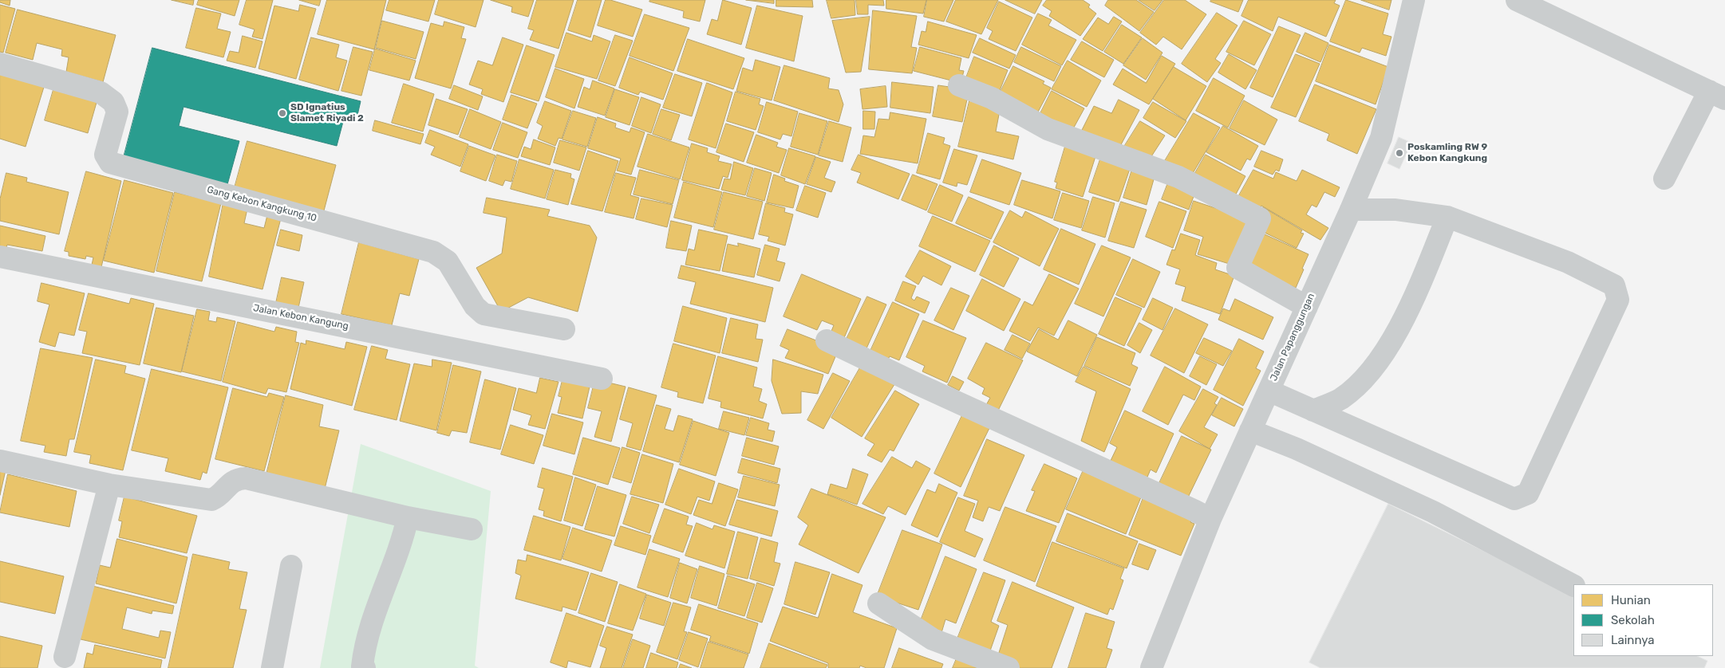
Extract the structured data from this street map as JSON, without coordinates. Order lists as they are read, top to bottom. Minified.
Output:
{"streets":{"street":["Gang Kebon Kangkung 10","Jalan Kebon Kangung","Jalan Papanggungan"]},"places":["SD Ignatius Slamet Riyadi 2","Poskamling RW 9 Kebon Kangkung"],"legend":["Hunian","Sekolah","Lainnya"]}
